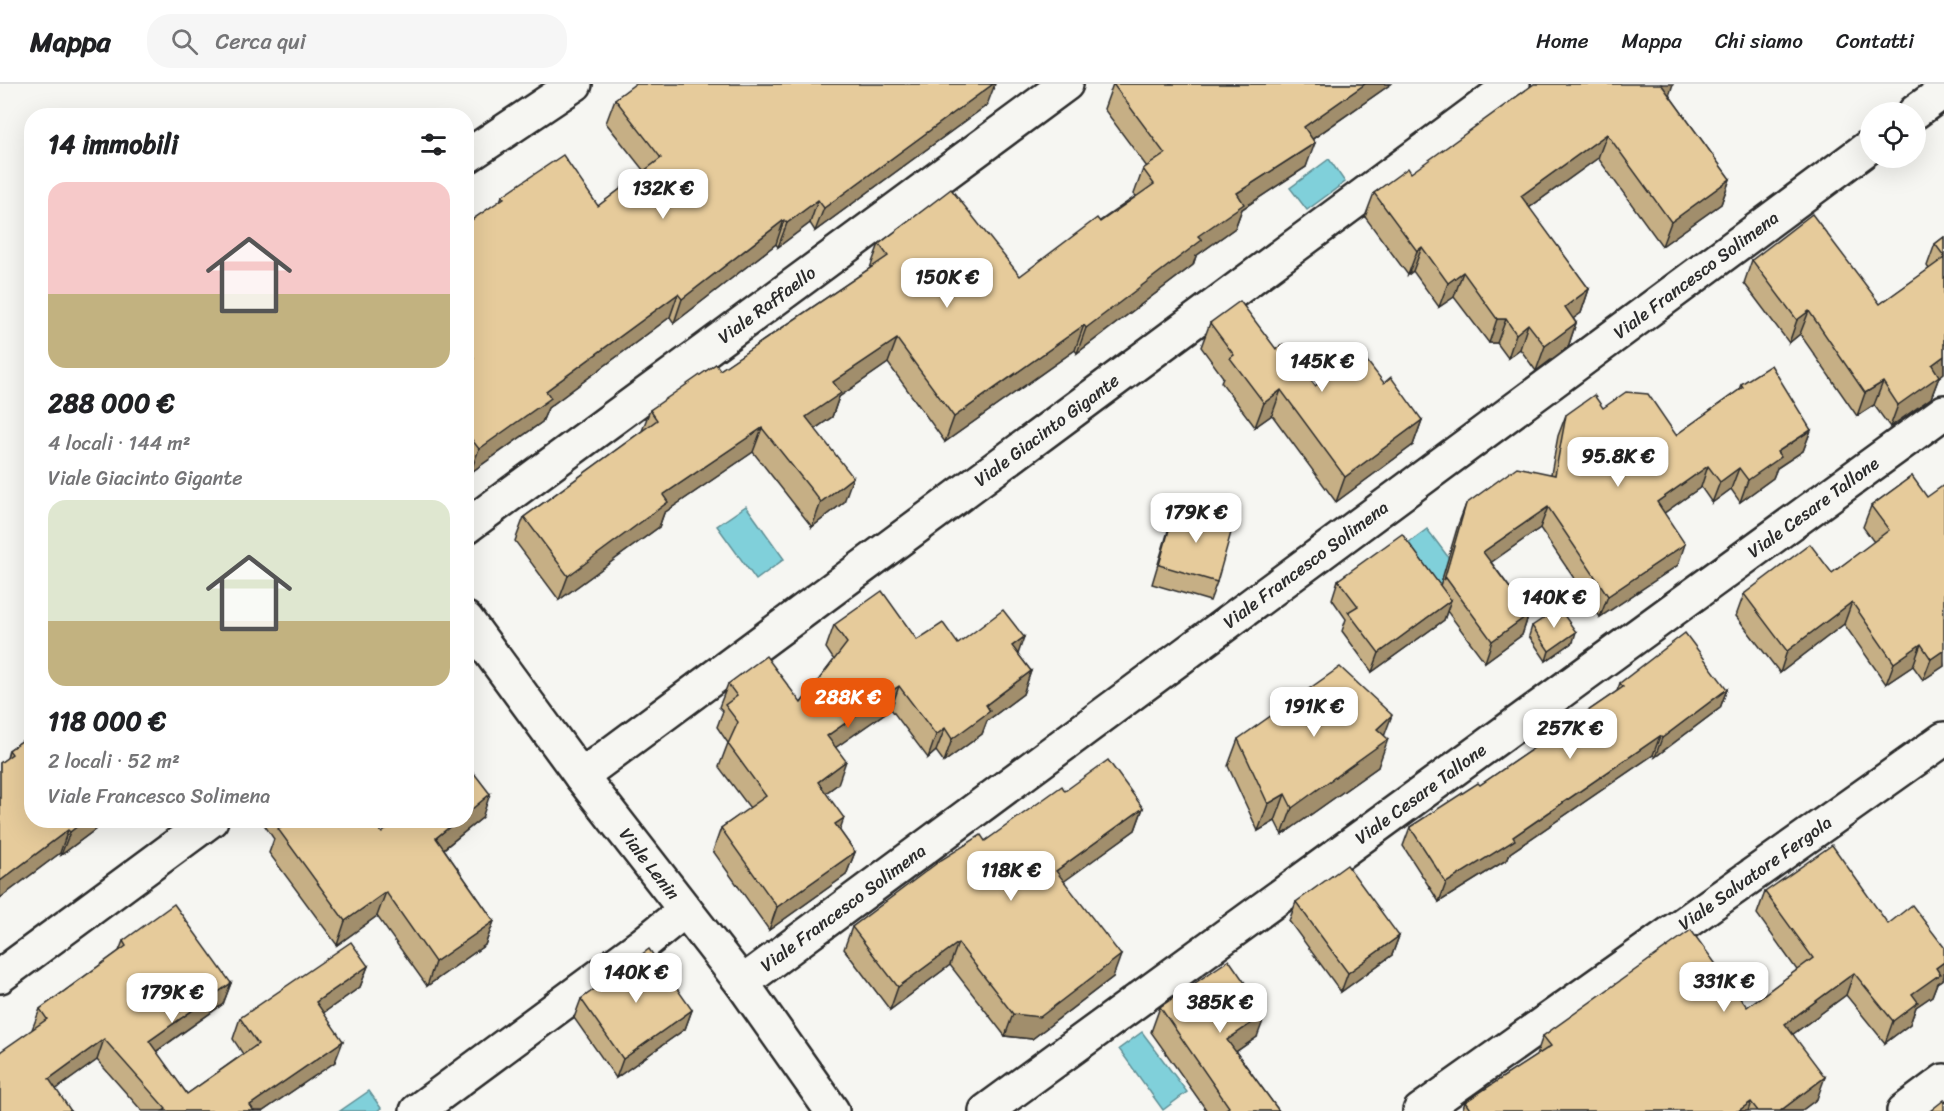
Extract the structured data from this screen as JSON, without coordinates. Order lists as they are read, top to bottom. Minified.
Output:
{"streets":{"street":["Viale Francesco Solimena","Viale Raffaello","Viale Giacinto Gigante","Viale Cesare Tallone","Viale Lenin","Viale Salvatore Fergola"]},"crossings":[["Viale Francesco Solimena","Viale Lenin"],["Viale Giacinto Gigante","Viale Lenin"]],"page":{"header":"Mappa","search":"Cerca qui","nav":["Home","Mappa","Chi siamo","Contatti"],"heading":"14 immobili","price":["132K €","150K €","145K €","95.8K €","179K €","140K €","288K €","191K €","257K €","118K €","140K €","331K €","179K €","385K €"],"list":[{"name":"288 000 €","note":"4 locali · 144 m² · Viale Giacinto Gigante"},{"name":"118 000 €","note":"2 locali · 52 m² · Viale Francesco Solimena"}]}}
